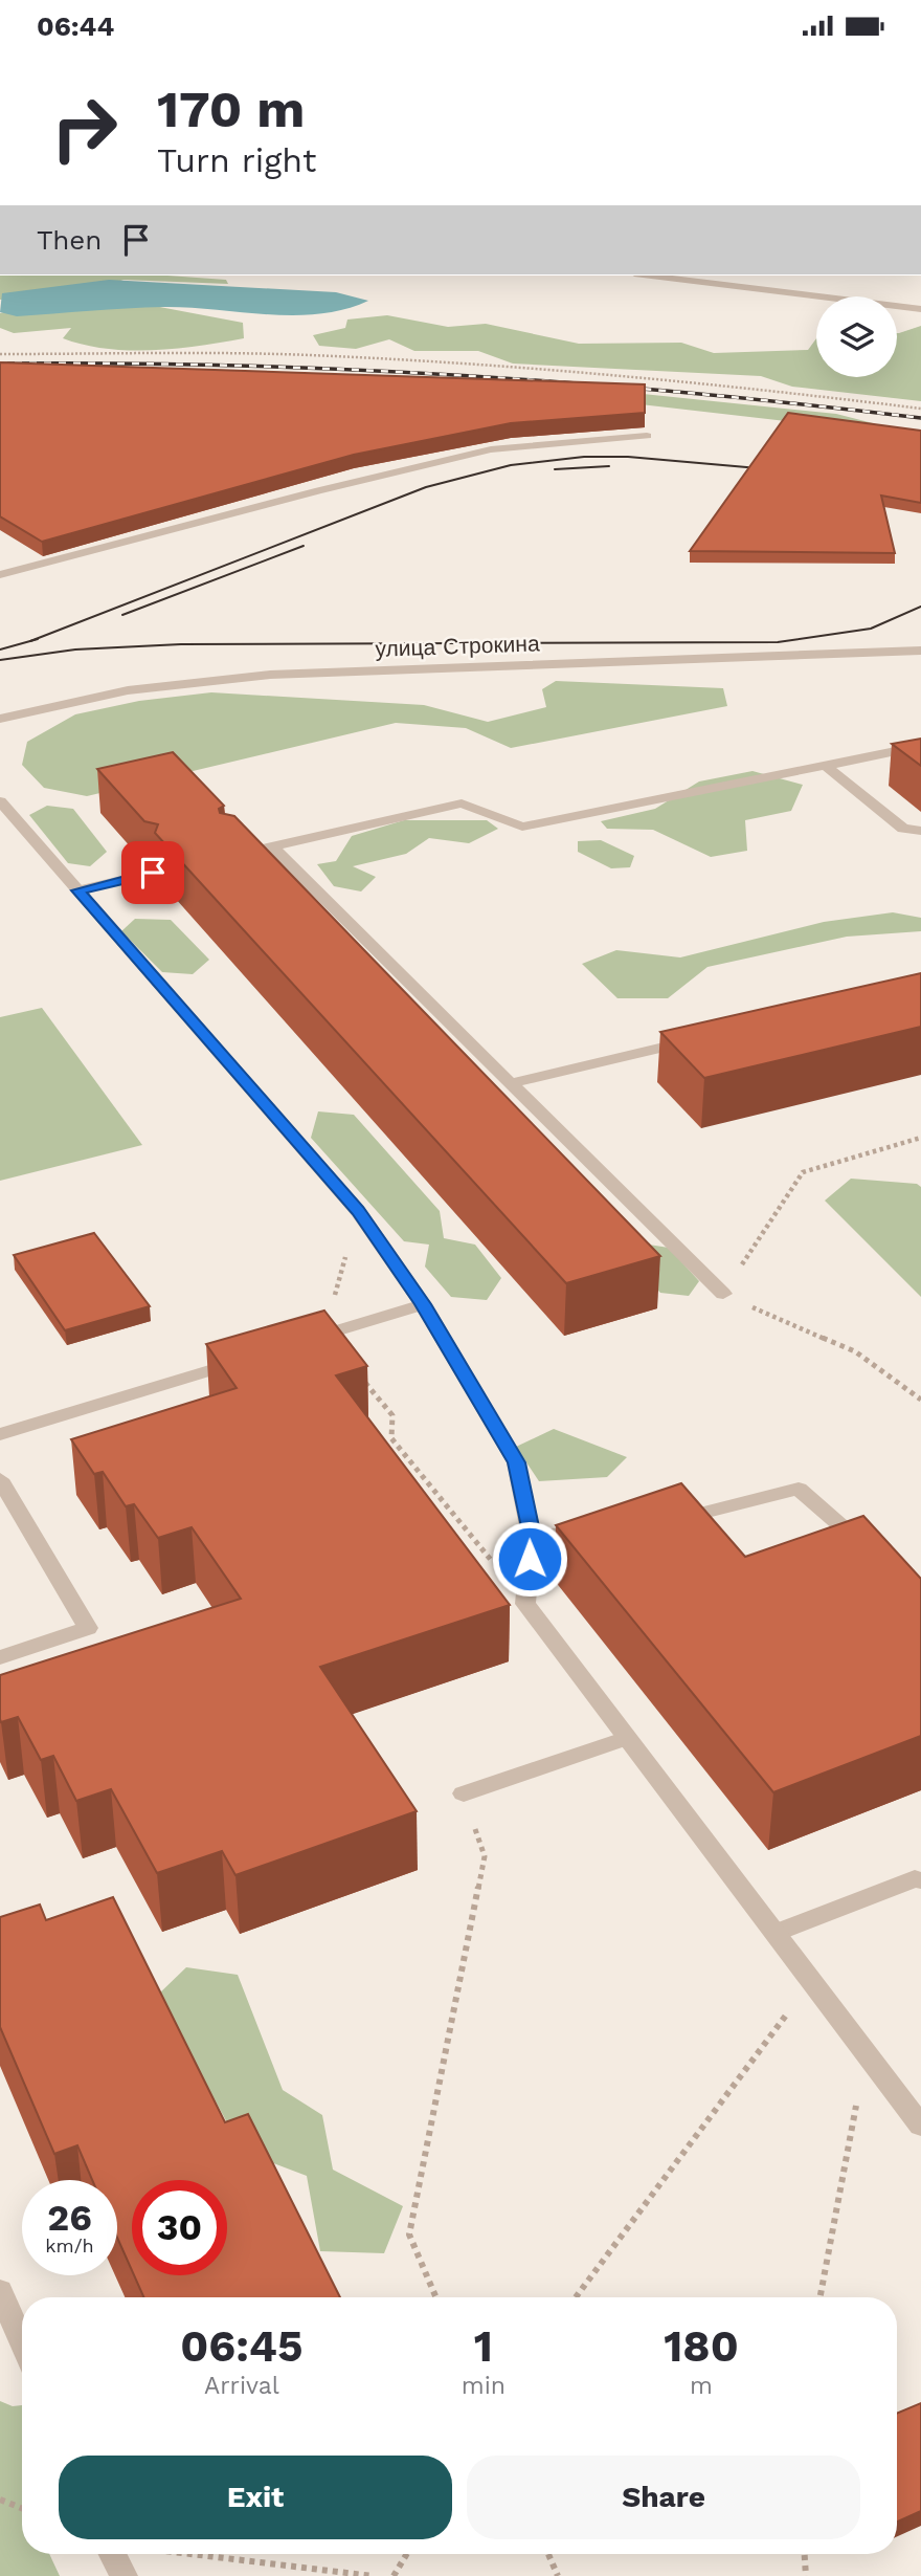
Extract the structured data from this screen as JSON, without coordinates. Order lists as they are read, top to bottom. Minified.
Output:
{"streets":{"street":["улица Строкина"]},"page":{"status":"06:44","turn":["170 m","Turn right"],"then":"Then","speed":"26 km/h","limit":"30","eta":["06:45","Arrival","1","min","180","m"],"buttons":["Exit","Share"]}}
